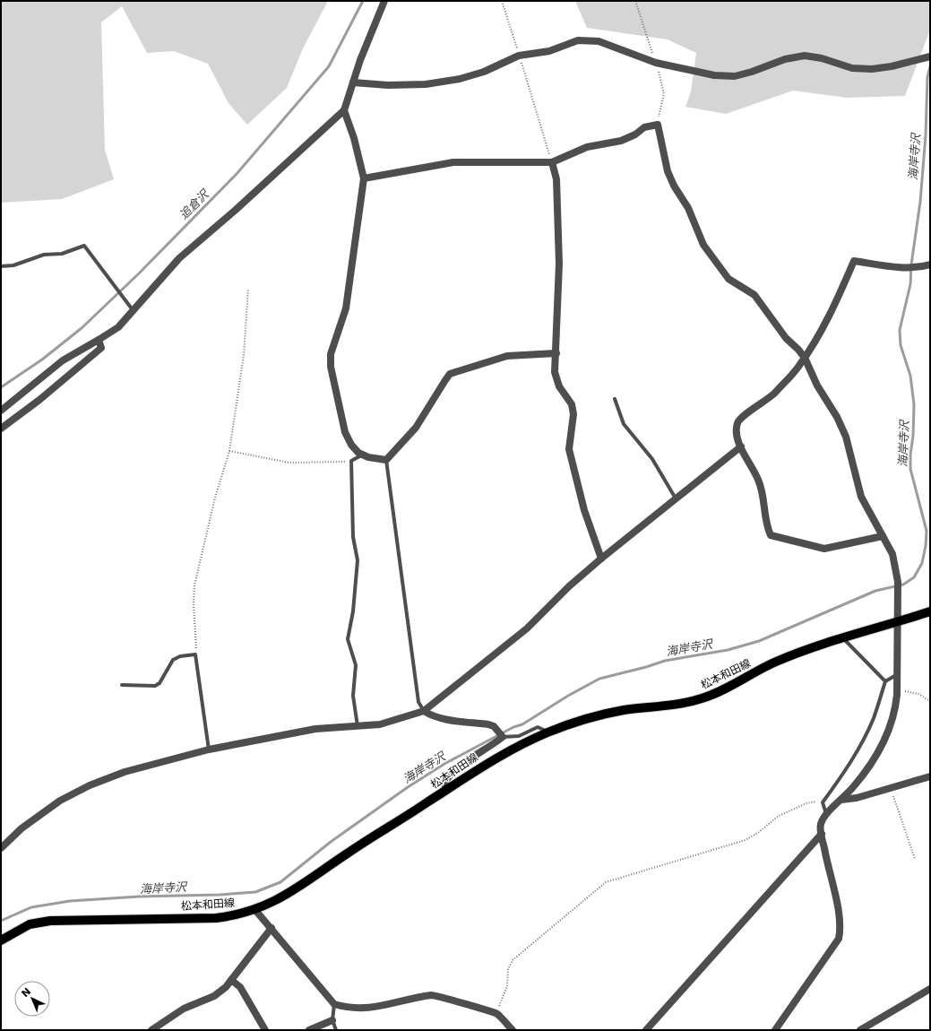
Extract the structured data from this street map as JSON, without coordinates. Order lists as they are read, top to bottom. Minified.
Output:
{"streets":{"main road":["松本和田線"]},"water":["海岸寺沢","追倉沢"],"north":"top left"}
